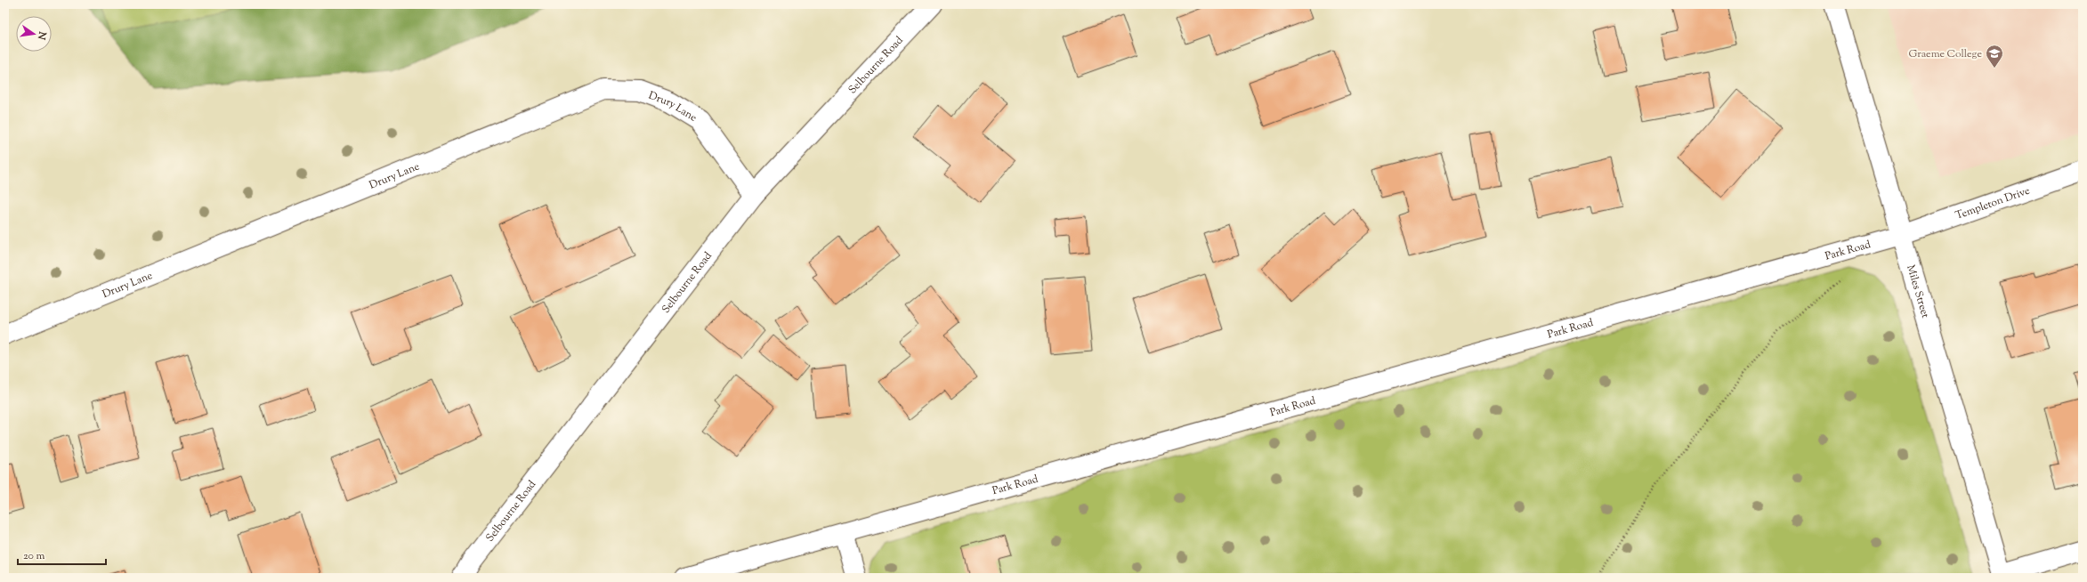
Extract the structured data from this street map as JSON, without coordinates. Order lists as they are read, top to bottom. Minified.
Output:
{"streets":{"street":["Selbourne Road","Drury Lane","Templeton Drive","Park Road","Miles Street"]},"crossings":[["Selbourne Road","Drury Lane"],["Templeton Drive","Park Road"],["Templeton Drive","Miles Street"],["Park Road","Miles Street"]],"places":{"school or university":["Graeme College"]},"scale_bar":"20 m","north":"right"}
